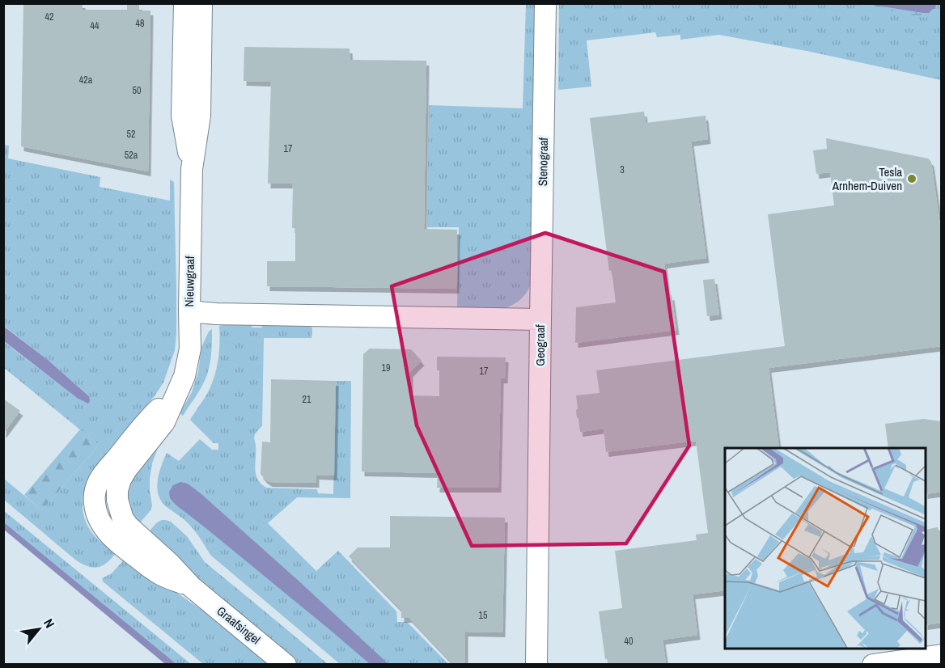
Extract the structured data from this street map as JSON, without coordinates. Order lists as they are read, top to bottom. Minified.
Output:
{"streets":{"street":["Stenograaf","Nieuwgraaf","Geograaf","Graafsingel"]},"crossings":[["Stenograaf","Geograaf"],["Nieuwgraaf","Geograaf"],["Nieuwgraaf","Graafsingel"]],"places":["Tesla Arnhem-Duiven"],"house_numbers":["42","48","44","42a","50","52","17","52a","3","19","17","21","15","40"],"north":"top right"}
